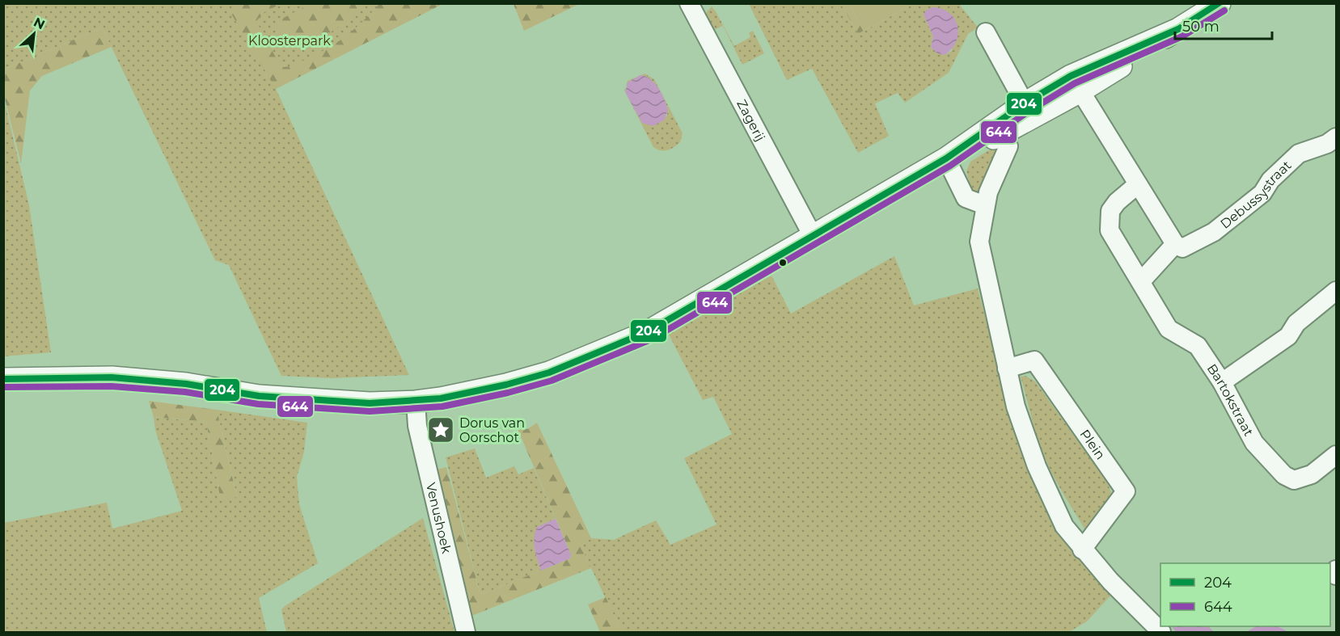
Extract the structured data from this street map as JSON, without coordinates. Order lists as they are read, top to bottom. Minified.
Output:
{"streets":{"street":["Zagerij","Debussystraat","Bartokstraat","Plein","Venushoek"]},"parks":["Kloosterpark"],"places":{"place":["Dorus van Oorschot"]},"lines":["transit line 204","transit line 644"],"legend":["204","644"],"scale_bar":"50 m","north":"top right"}
